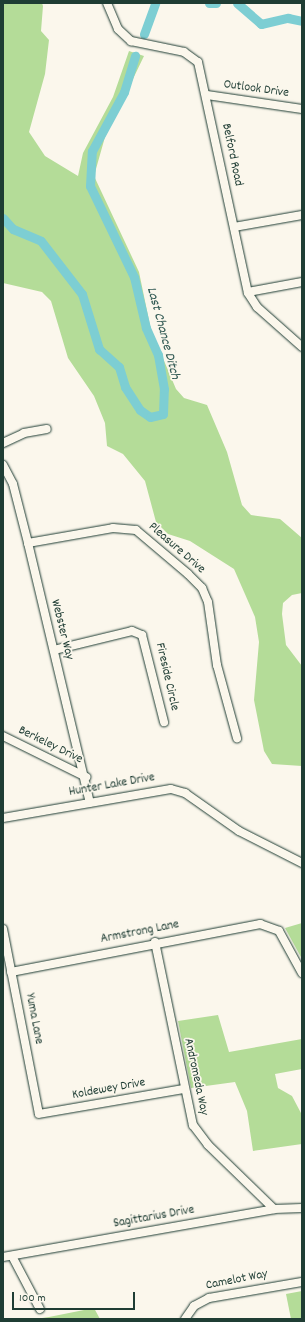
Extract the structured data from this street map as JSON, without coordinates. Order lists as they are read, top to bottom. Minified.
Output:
{"streets":{"street":["Outlook Drive","Belford Road","Pleasure Drive","Webster Way","Fireside Circle","Berkeley Drive","Hunter Lake Drive","Armstrong Lane","Yuma Lane","Andromeda Way","Koldewey Drive","Sagittarius Drive","Camelot Way"]},"crossings":[["Outlook Drive","Belford Road"],["Pleasure Drive","Webster Way"],["Webster Way","Fireside Circle"],["Webster Way","Berkeley Drive"],["Webster Way","Hunter Lake Drive"],["Armstrong Lane","Yuma Lane"],["Armstrong Lane","Andromeda Way"],["Yuma Lane","Koldewey Drive"],["Andromeda Way","Koldewey Drive"],["Andromeda Way","Sagittarius Drive"]],"water":["Last Chance Ditch"],"scale_bar":"100 m"}
